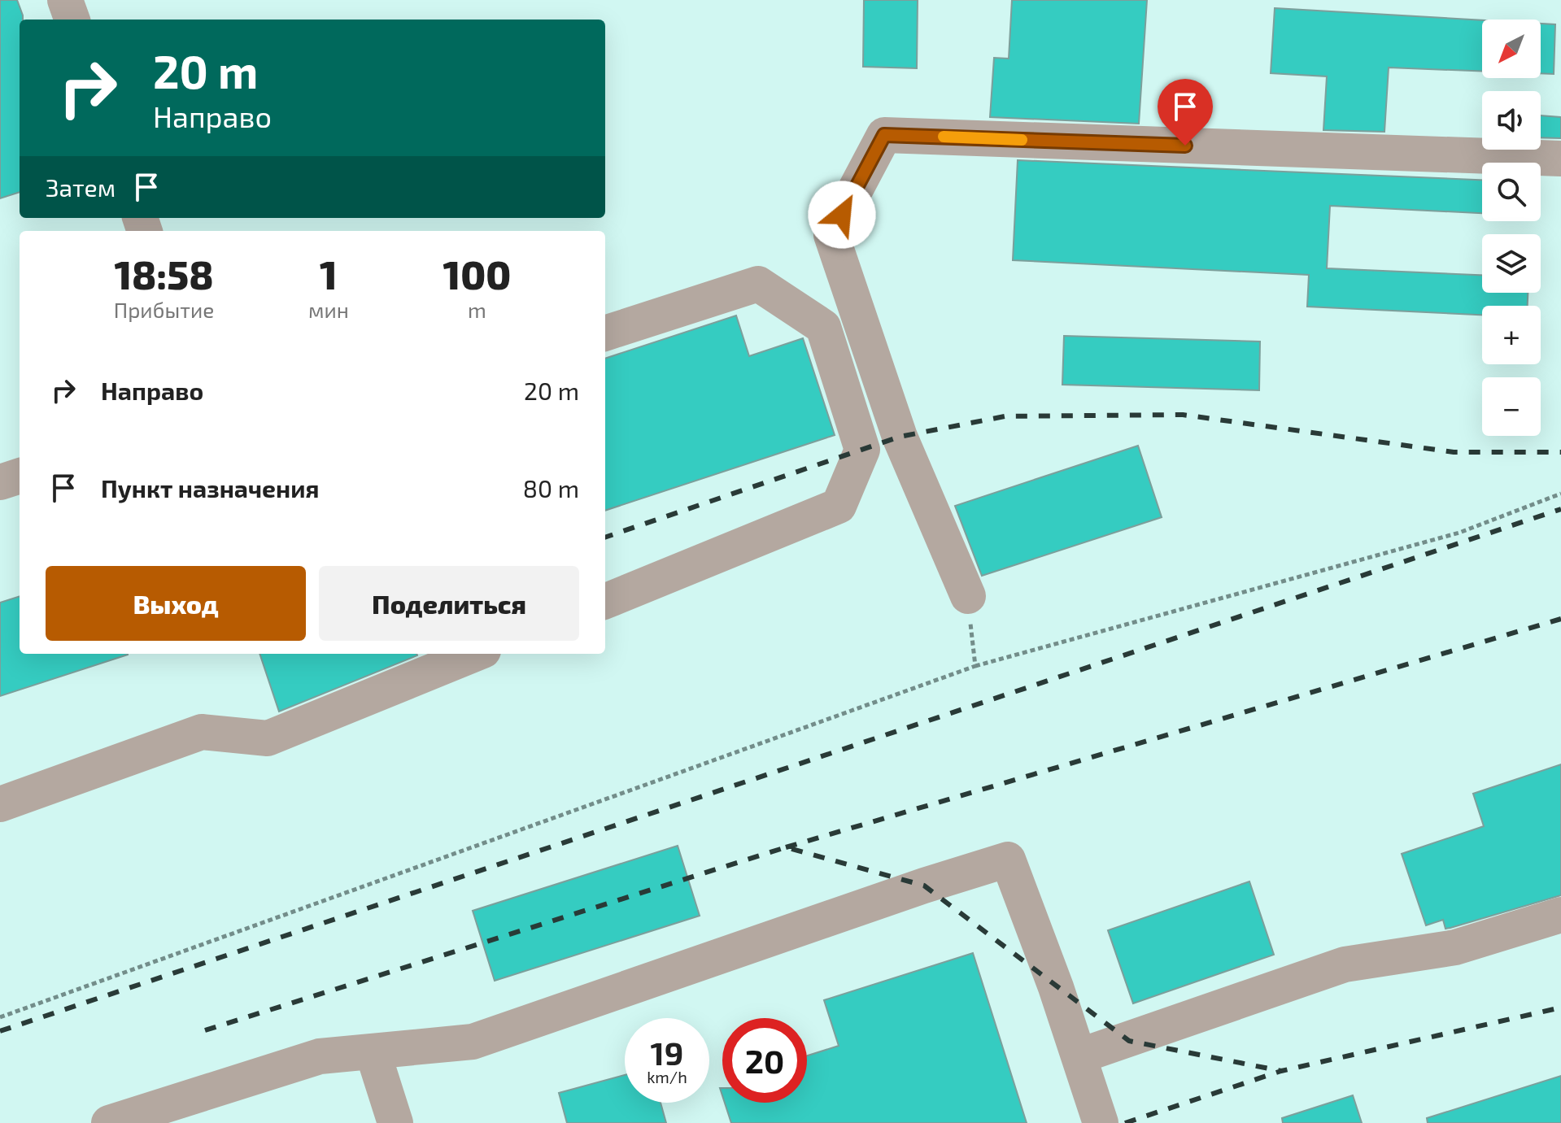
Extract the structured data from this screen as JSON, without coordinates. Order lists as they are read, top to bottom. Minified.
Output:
{"north":"bottom left","page":{"map_buttons":["+","−"],"turn":["20 m","Направо"],"then":"Затем","eta":["18:58","Прибытие","1","мин","100","m"],"list":[{"name":"Направо","value":"20 m"},{"name":"Пункт назначения","value":"80 m"}],"buttons":["Выход","Поделиться"],"speed":"19 km/h","limit":"20"}}
